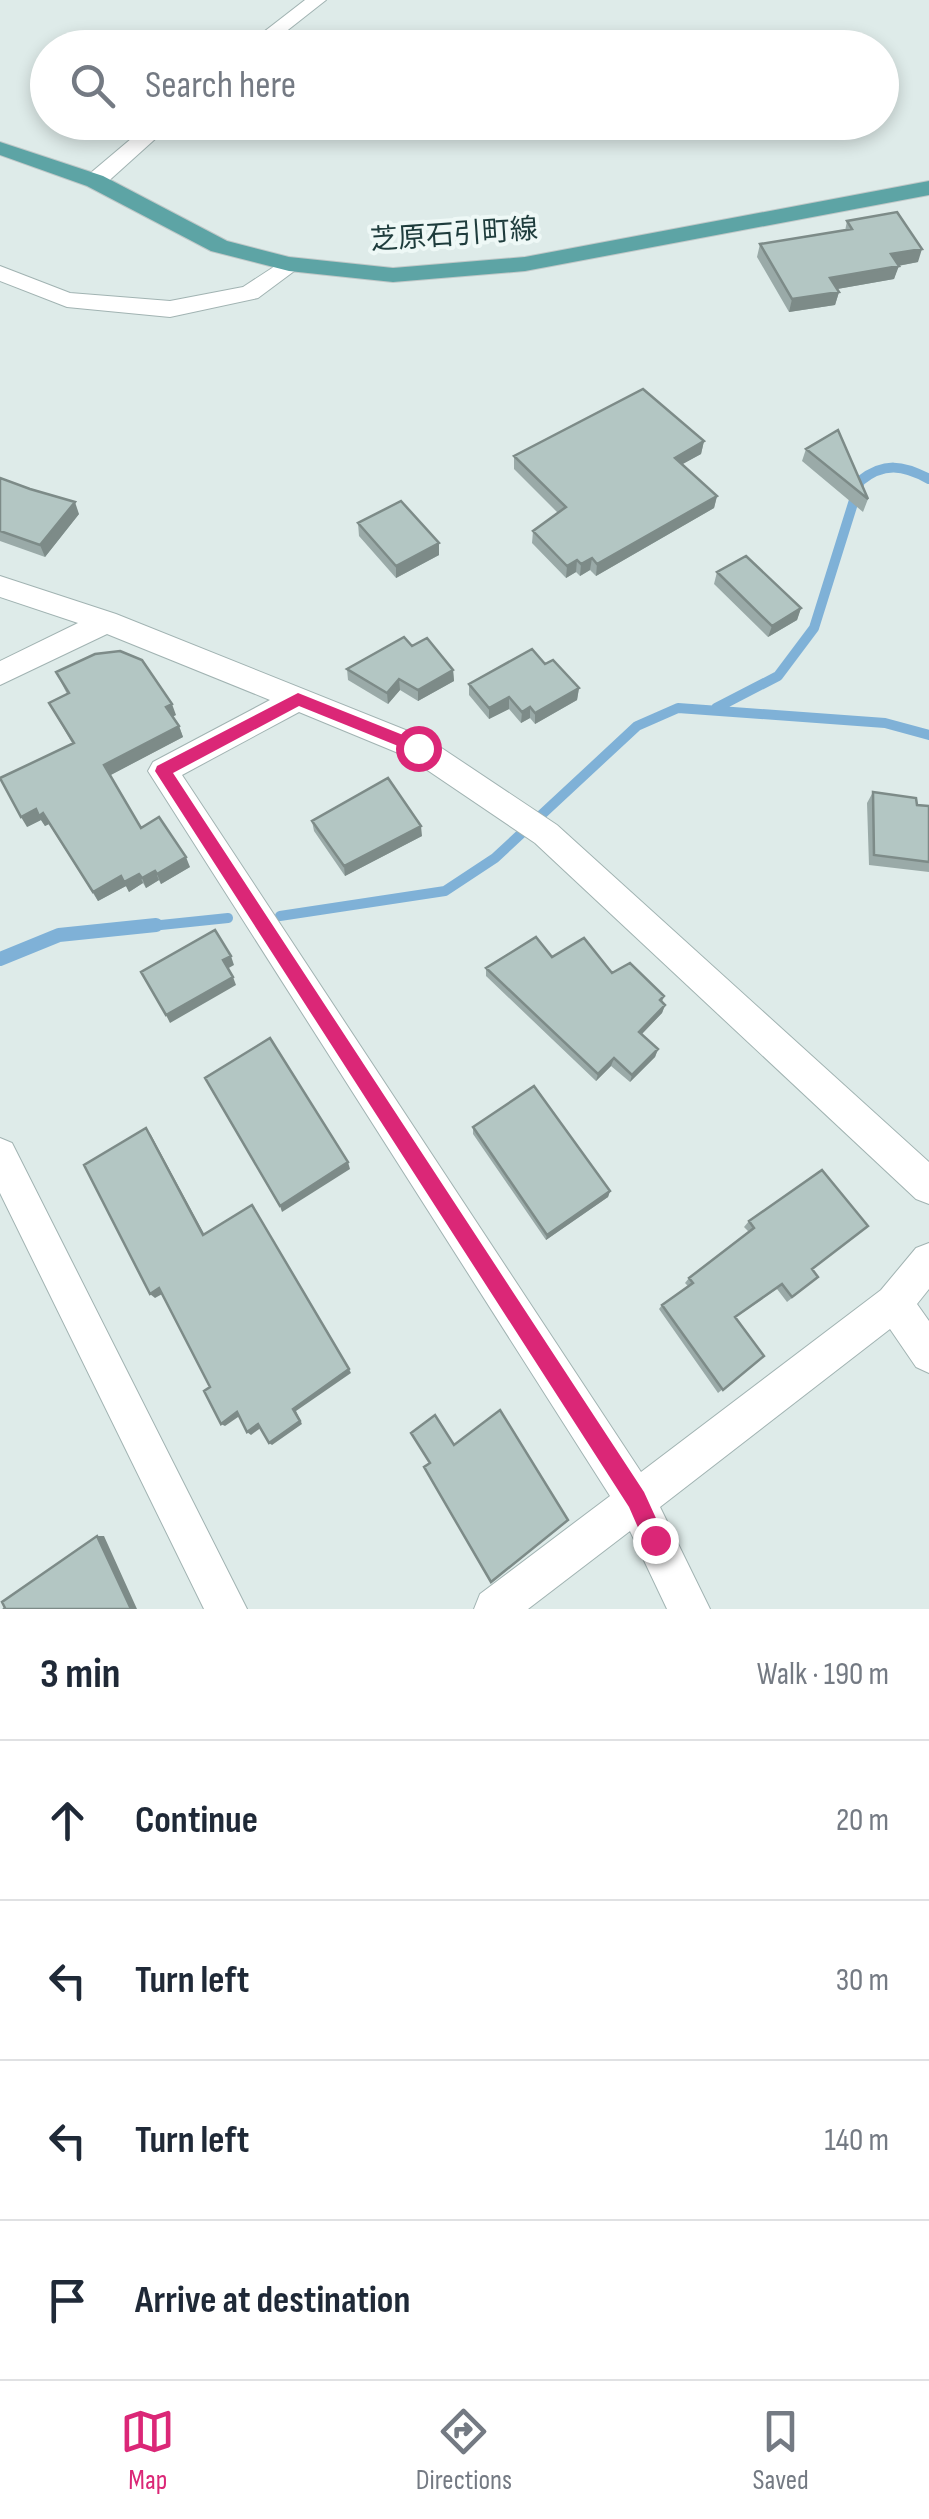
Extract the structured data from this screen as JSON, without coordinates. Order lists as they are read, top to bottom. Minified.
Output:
{"streets":{"main road":["芝原石引町線"]},"page":{"search":"Search here","heading":["3 min","Walk · 190 m"],"list":[["Continue","20 m"],["Turn left","30 m"],["Turn left","140 m"],"Arrive at destination"],"nav":["Map","Directions","Saved"]}}
